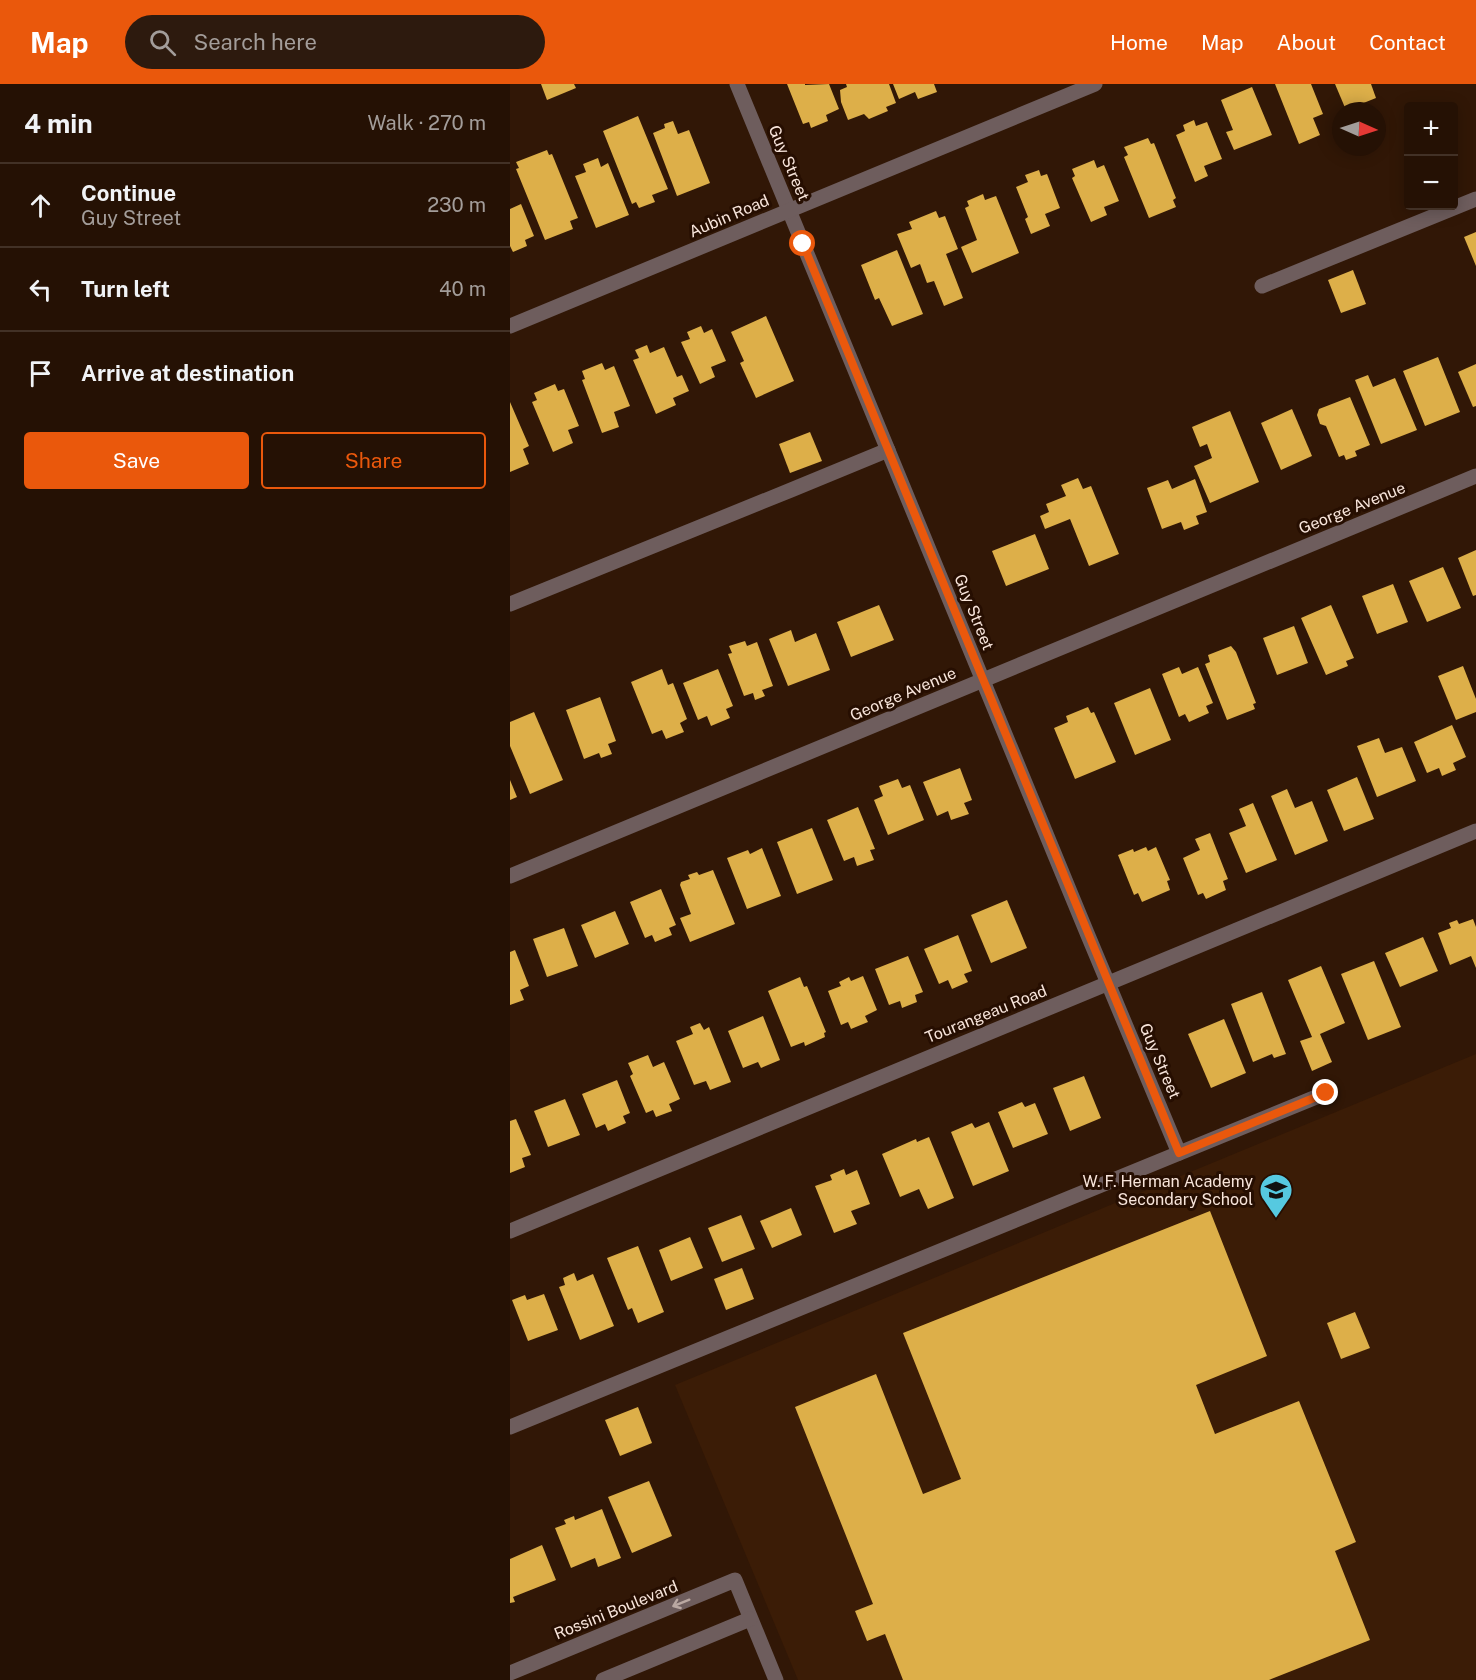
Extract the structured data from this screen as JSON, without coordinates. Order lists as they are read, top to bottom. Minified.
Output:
{"streets":{"street":["Guy Street","Aubin Road","George Avenue","Tourangeau Road","Rossini Boulevard"]},"crossings":[["Guy Street","Aubin Road"],["Guy Street","George Avenue"],["Guy Street","Tourangeau Road"]],"one_way":["Rossini Boulevard"],"places":{"school or university":["W. F. Herman Academy Secondary School"]},"north":"right","page":{"header":"Map","search":"Search here","nav":["Home","Map","About","Contact"],"heading":["4 min","Walk · 270 m"],"map_buttons":["+","−"],"list":[["Continue","Guy Street","230 m"],["Turn left","40 m"],"Arrive at destination"],"buttons":["Save","Share"]}}
